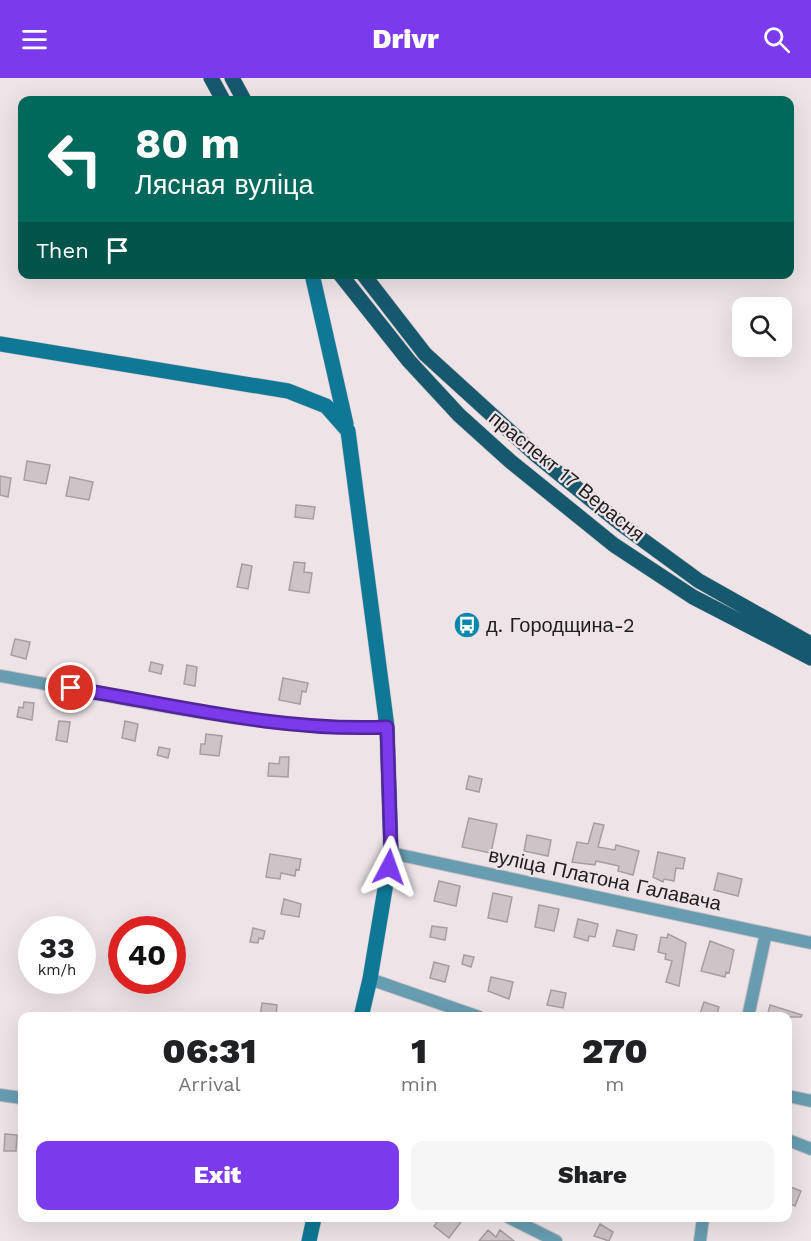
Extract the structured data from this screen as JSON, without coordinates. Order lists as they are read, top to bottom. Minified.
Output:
{"streets":{"main road":["праспект 17 Верасня"],"street":["вуліца Платона Галавача"]},"places":{"bus stop":["д. Городщина-2"]},"page":{"header":"Drivr","turn":["80 m","Лясная вуліца"],"then":"Then","speed":"33 km/h","limit":"40","eta":["06:31","Arrival","1","min","270","m"],"buttons":["Exit","Share"]}}
